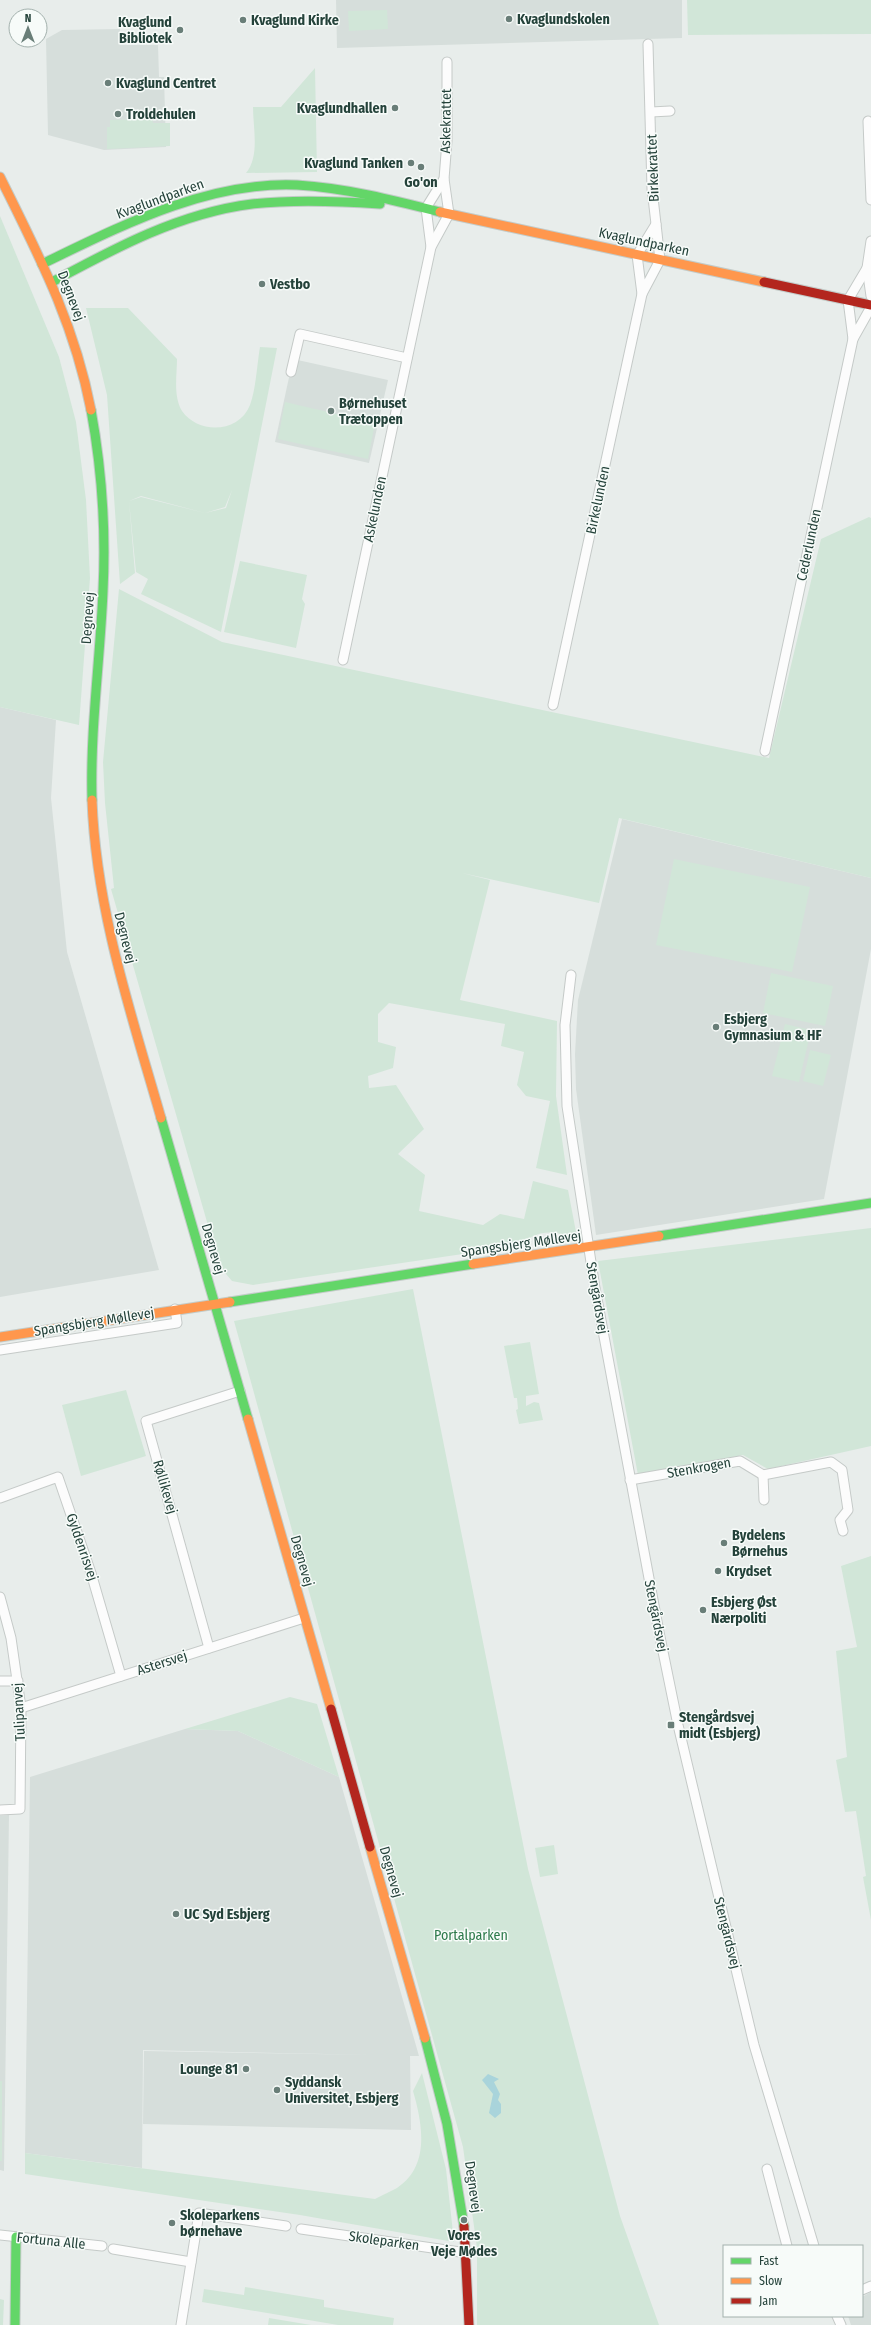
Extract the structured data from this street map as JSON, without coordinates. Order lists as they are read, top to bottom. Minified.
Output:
{"streets":{"street":["Askekrattet","Birkekrattet","Kvaglundparken","Degnevej","Birkelunden","Askelunden","Cederlunden","Spangsbjerg Møllevej","Stengårdsvej","Stenkrogen","Røllikevej","Gyldenrisvej","Astersvej","Tulipanvej","Fortuna Alle","Skoleparken"]},"crossings":[["Askekrattet","Kvaglundparken"],["Askekrattet","Askelunden"],["Birkekrattet","Kvaglundparken"],["Birkekrattet","Birkelunden"],["Kvaglundparken","Degnevej"],["Kvaglundparken","Birkelunden"],["Kvaglundparken","Askelunden"],["Kvaglundparken","Cederlunden"],["Degnevej","Spangsbjerg Møllevej"],["Degnevej","Røllikevej"],["Degnevej","Astersvej"],["Degnevej","Skoleparken"],["Spangsbjerg Møllevej","Stengårdsvej"],["Stengårdsvej","Stenkrogen"],["Røllikevej","Astersvej"],["Gyldenrisvej","Astersvej"],["Astersvej","Tulipanvej"]],"parks":["Portalparken"],"places":{"other":["Kvaglundskolen","Kvaglund Kirke","Kvaglund Bibliotek","Kvaglund Centret","Kvaglundhallen","Troldehulen","Kvaglund Tanken","Go'on","Vestbo","Børnehuset Trætoppen","Esbjerg Gymnasium & HF","Bydelens Børnehus","Krydset","Esbjerg Øst Nærpoliti","UC Syd Esbjerg","Lounge 81","Syddansk Universitet, Esbjerg","Vores Veje Mødes","Skoleparkens børnehave"],"transit":["Stengårdsvej midt (Esbjerg)"]},"legend":["Fast","Slow","Jam"],"north":"top"}
